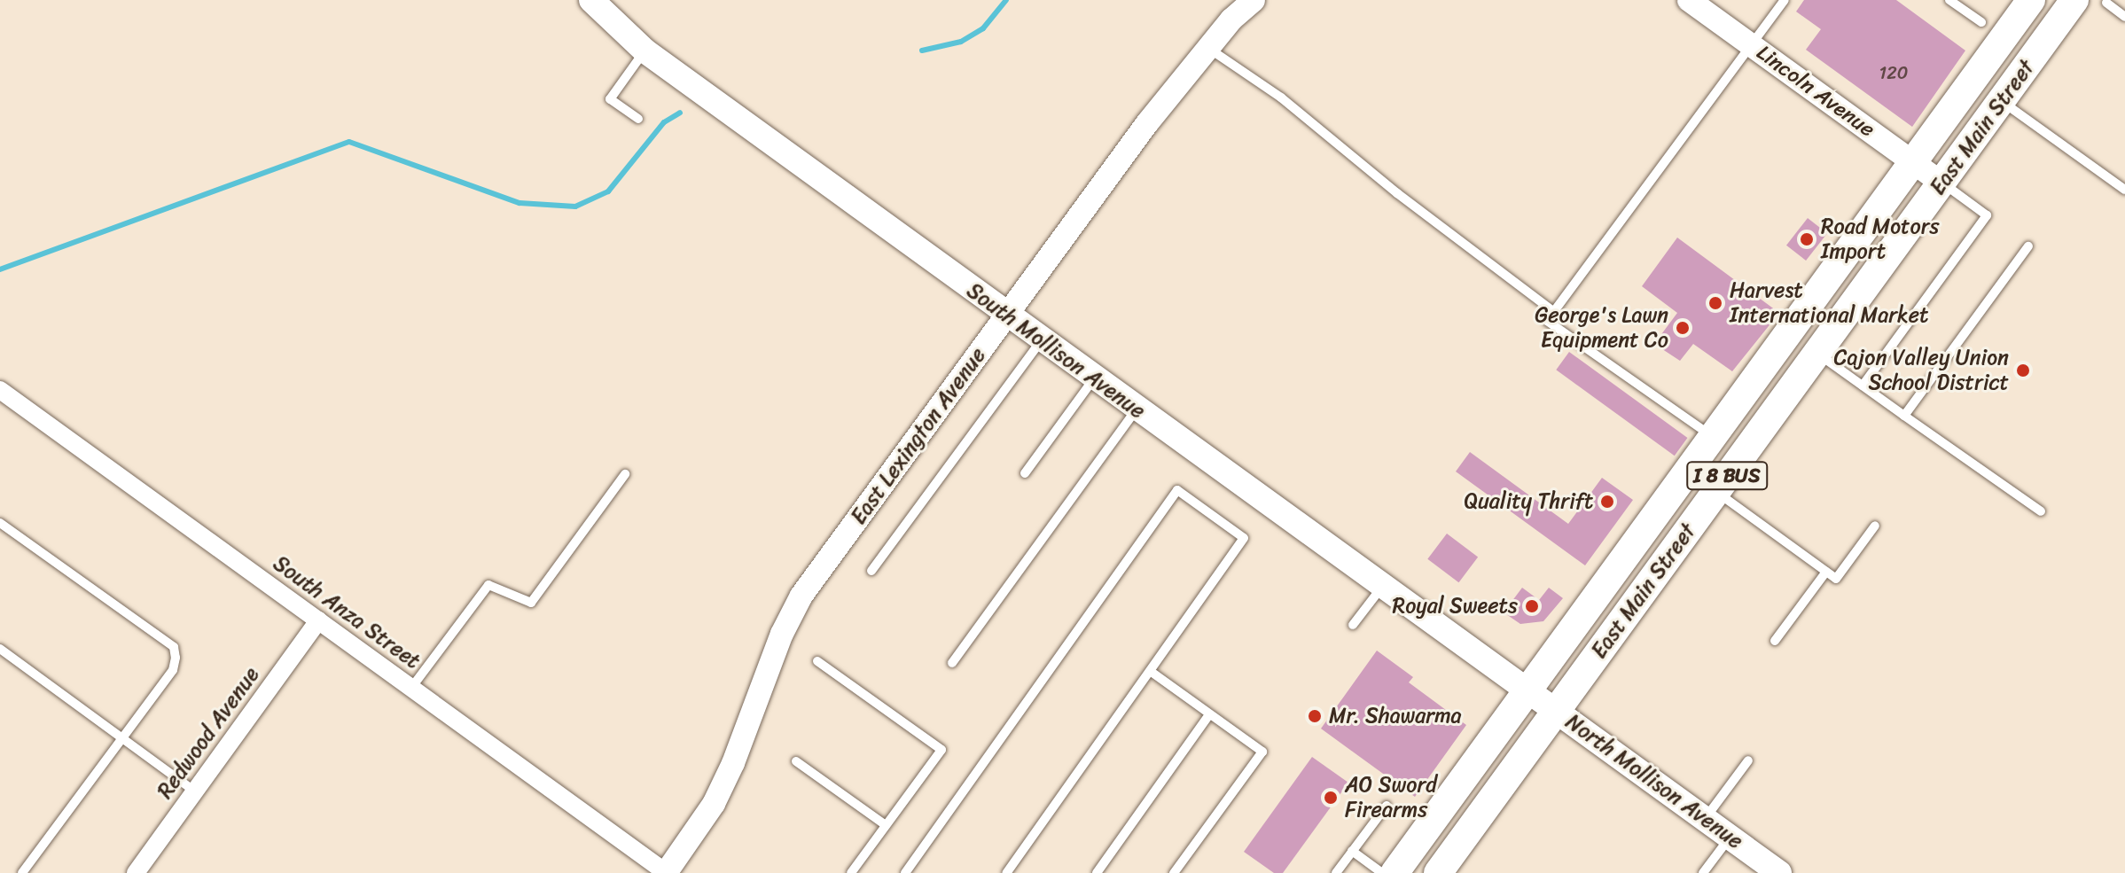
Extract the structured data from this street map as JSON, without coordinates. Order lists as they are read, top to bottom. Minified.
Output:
{"streets":{"main road":["East Main Street","South Mollison Avenue","I 8 BUS","North Mollison Avenue"],"street":["Lincoln Avenue","East Lexington Avenue","South Anza Street","Redwood Avenue"]},"crossings":[["Lincoln Avenue","East Main Street"],["East Main Street","South Mollison Avenue"],["East Main Street","North Mollison Avenue"],["South Mollison Avenue","East Lexington Avenue"],["South Mollison Avenue","North Mollison Avenue"],["East Lexington Avenue","South Anza Street"],["South Anza Street","Redwood Avenue"]],"places":["Road Motors Import","Harvest International Market","George's Lawn Equipment Co","Cajon Valley Union School District","Quality Thrift","Royal Sweets","Mr. Shawarma","AO Sword Firearms"],"house_numbers":["120"]}
